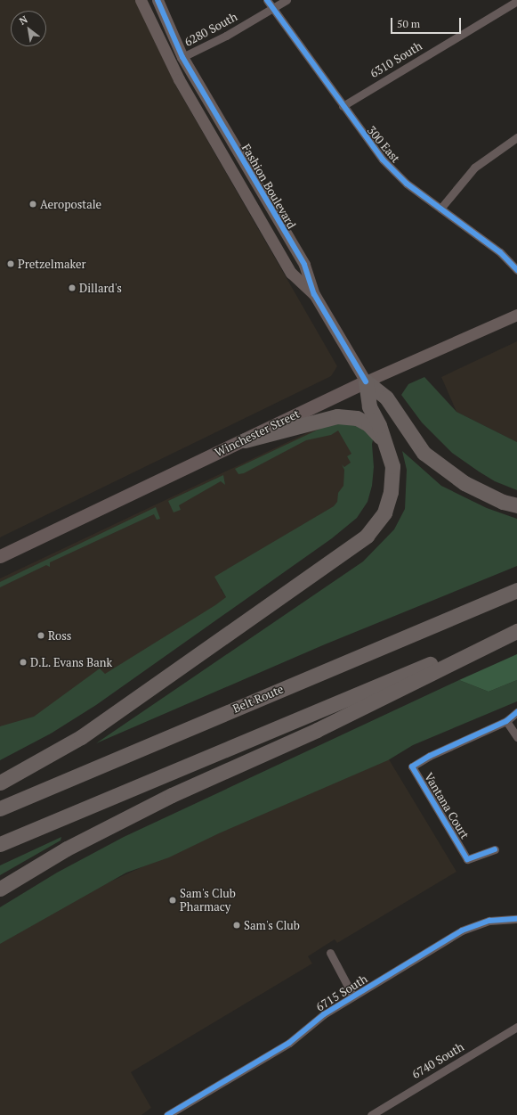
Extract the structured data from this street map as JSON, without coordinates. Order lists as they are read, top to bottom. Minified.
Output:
{"streets":{"highway":["Belt Route"],"main road":["Winchester Street"],"street":["6280 South","6310 South","300 East","Fashion Boulevard","Vantana Court","6715 South","6740 South"]},"crossings":[["6280 South","300 East"],["6280 South","Fashion Boulevard"],["6310 South","300 East"],["Fashion Boulevard","Winchester Street"]],"places":["Aeropostale","Pretzelmaker","Dillard's","Ross","D.L. Evans Bank","Sam's Club Pharmacy","Sam's Club"],"scale_bar":"50 m","north":"top left"}
